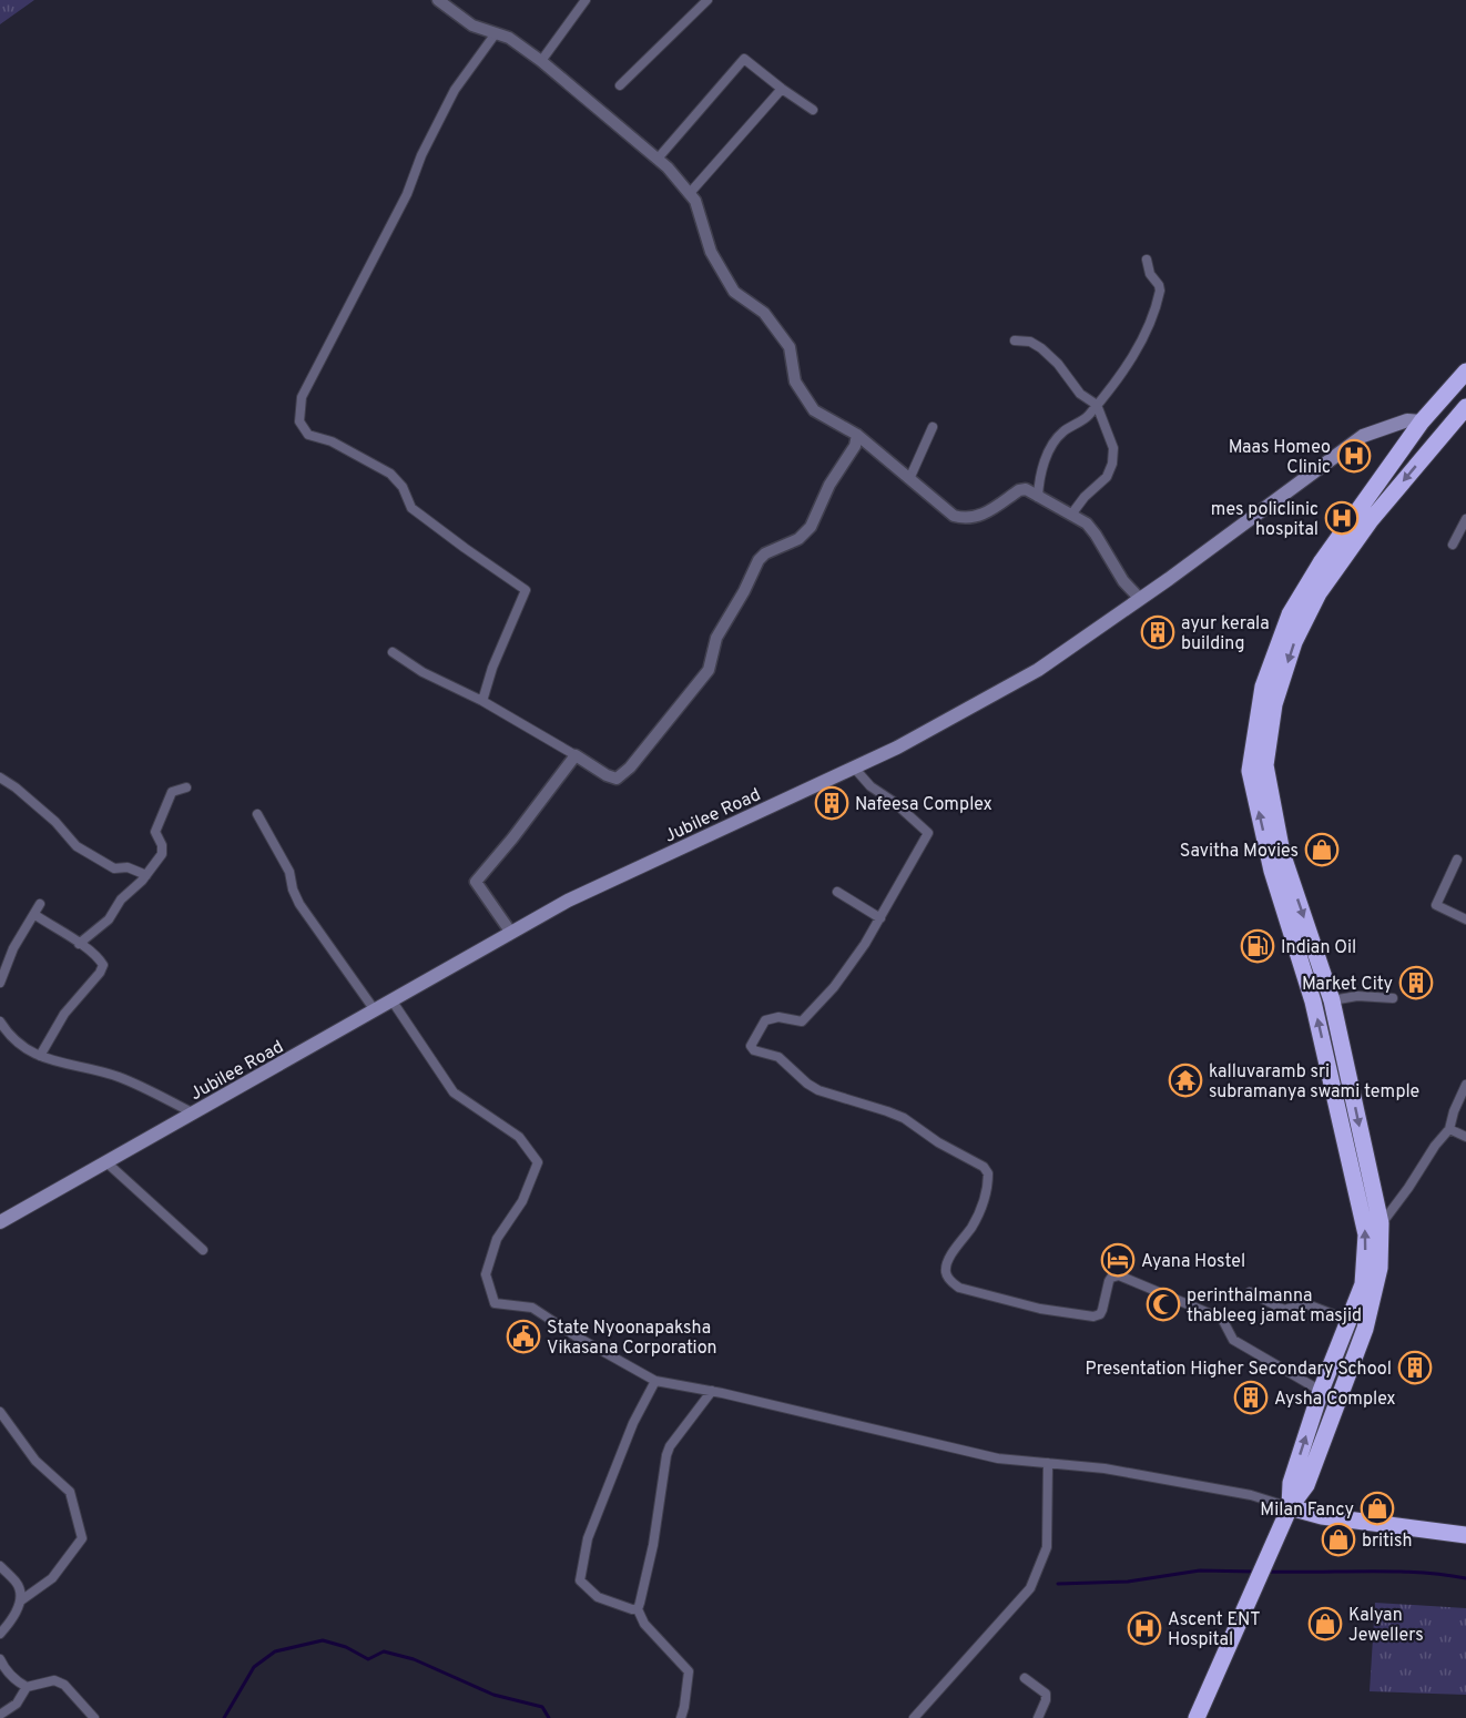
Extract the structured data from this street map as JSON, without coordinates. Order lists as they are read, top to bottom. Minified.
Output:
{"streets":{"main road":["Jubilee Road"]},"places":{"hospital":["Maas Homeo Clinic","mes policlinic hospital","Ascent ENT Hospital"],"building":["ayur kerala building","Nafeesa Complex","Market City","Presentation Higher Secondary School","Aysha Complex"],"shop":["Savitha Movies","Milan Fancy","british","Kalyan Jewellers"],"fuel station":["Indian Oil"],"temple":["kalluvaramb sri subramanya swami temple"],"hotel":["Ayana Hostel"],"mosque":["perinthalmanna thableeg jamat masjid"],"public building":["State Nyoonapaksha Vikasana Corporation"]}}
